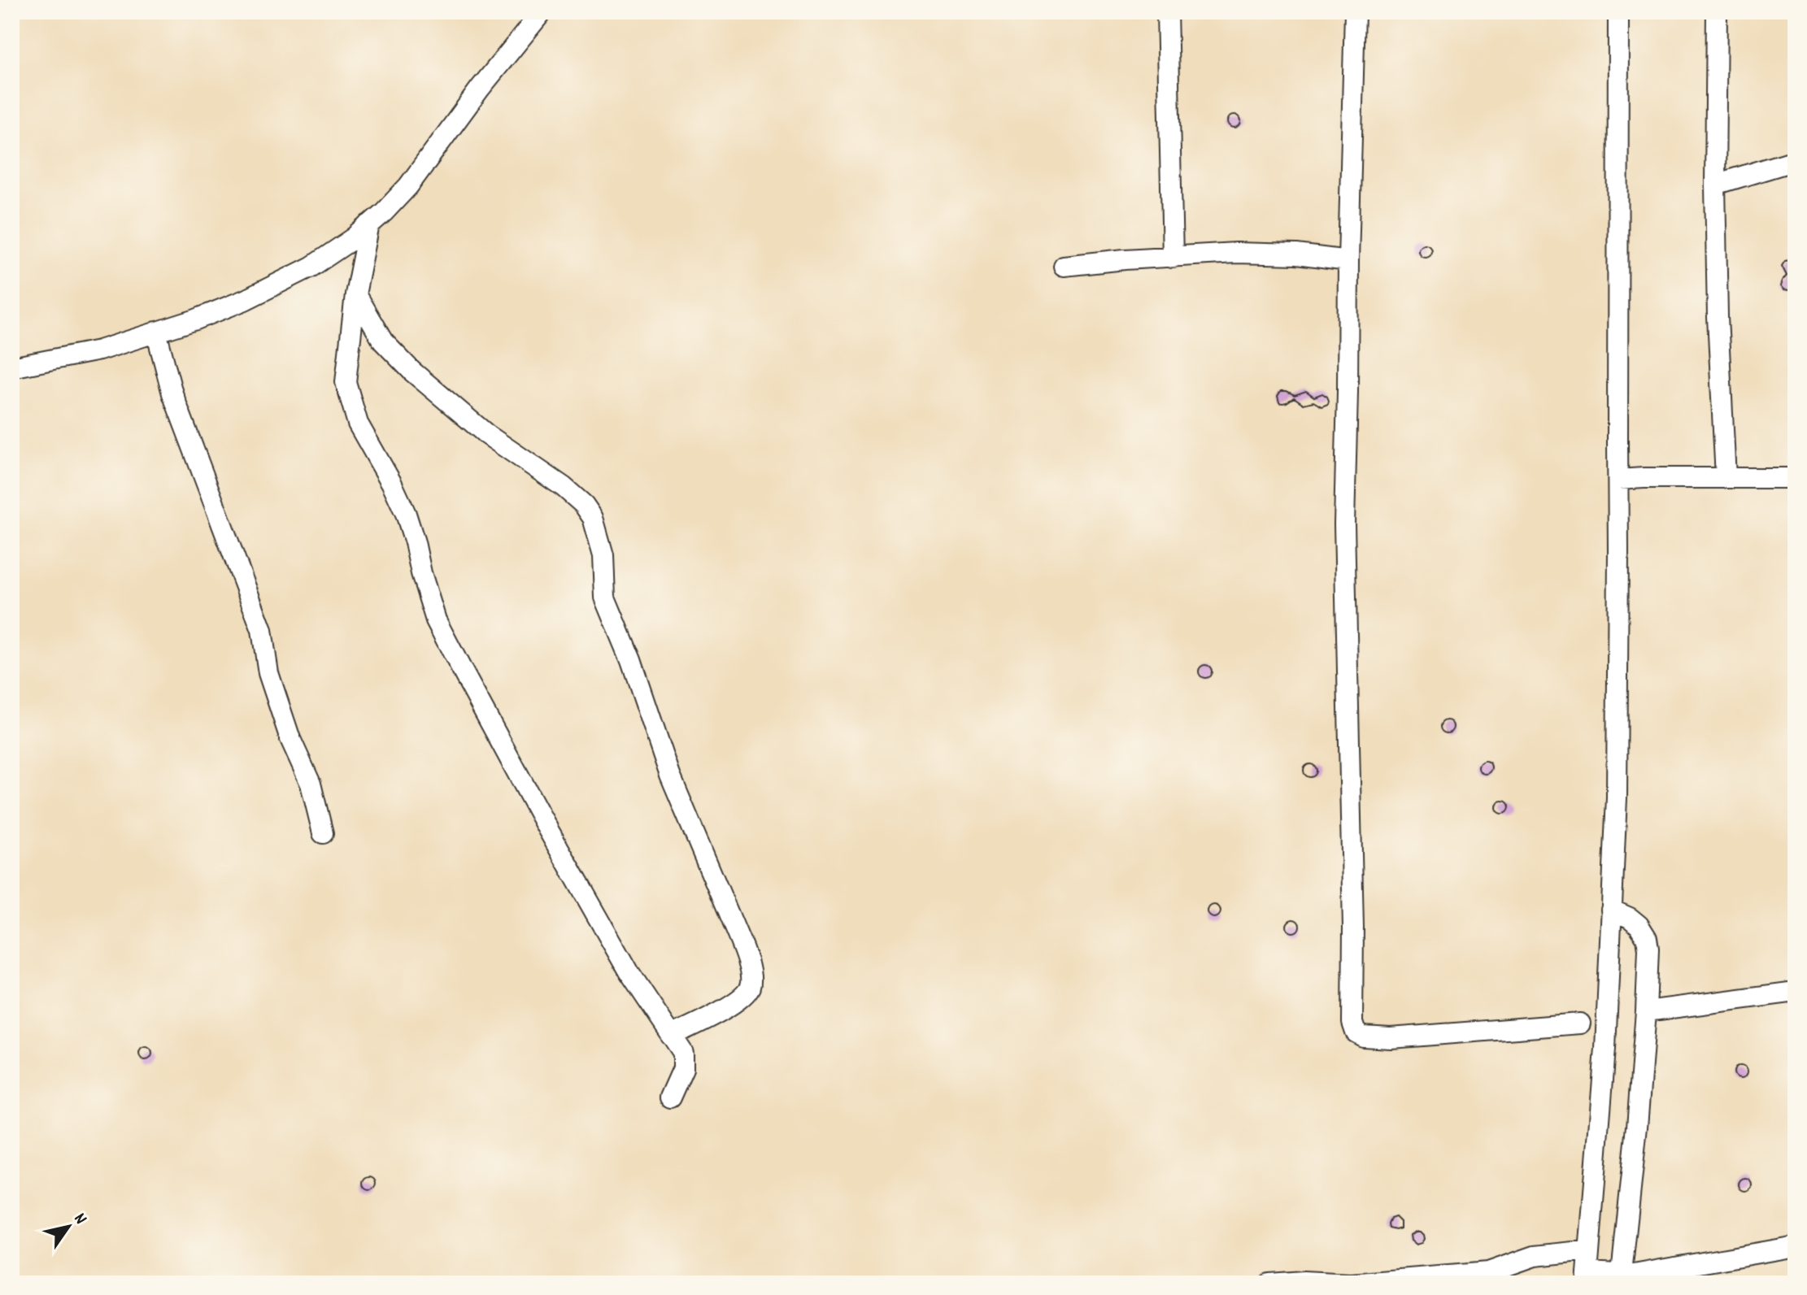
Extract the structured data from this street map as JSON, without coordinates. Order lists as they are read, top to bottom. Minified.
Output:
{"north":"top right"}
